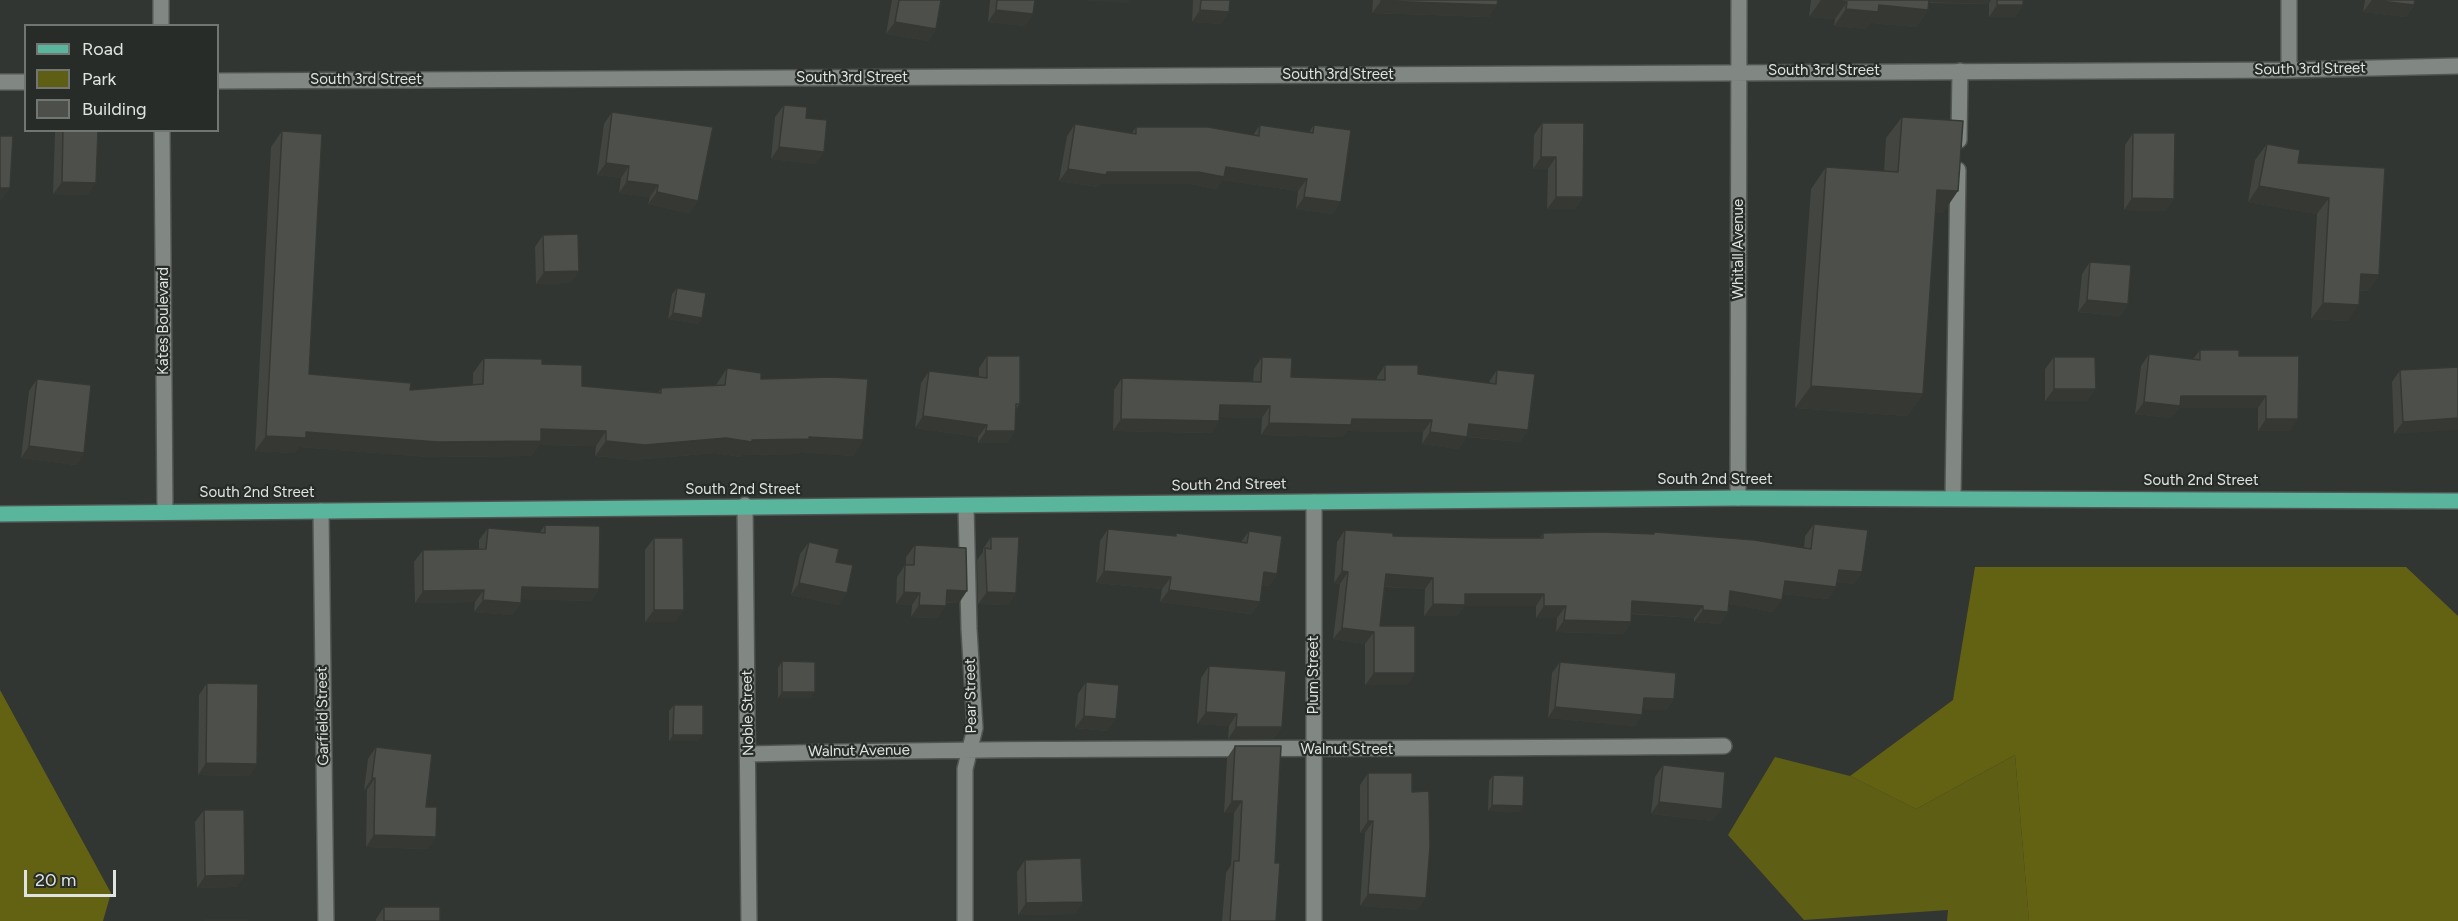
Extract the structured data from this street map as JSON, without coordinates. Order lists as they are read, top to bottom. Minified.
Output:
{"streets":{"main road":["South 2nd Street"],"street":["South 3rd Street","Whitall Avenue","Kates Boulevard","Plum Street","Pear Street","Noble Street","Garfield Street","Walnut Street","Walnut Avenue"]},"crossings":[["South 3rd Street","Whitall Avenue"],["Whitall Avenue","South 2nd Street"],["Kates Boulevard","South 2nd Street"],["South 2nd Street","Plum Street"],["South 2nd Street","Pear Street"],["South 2nd Street","Noble Street"],["South 2nd Street","Garfield Street"],["Plum Street","Walnut Street"],["Pear Street","Walnut Street"],["Pear Street","Walnut Avenue"],["Noble Street","Walnut Avenue"],["Walnut Street","Walnut Avenue"]],"legend":["Road","Park","Building"],"scale_bar":"20 m"}
